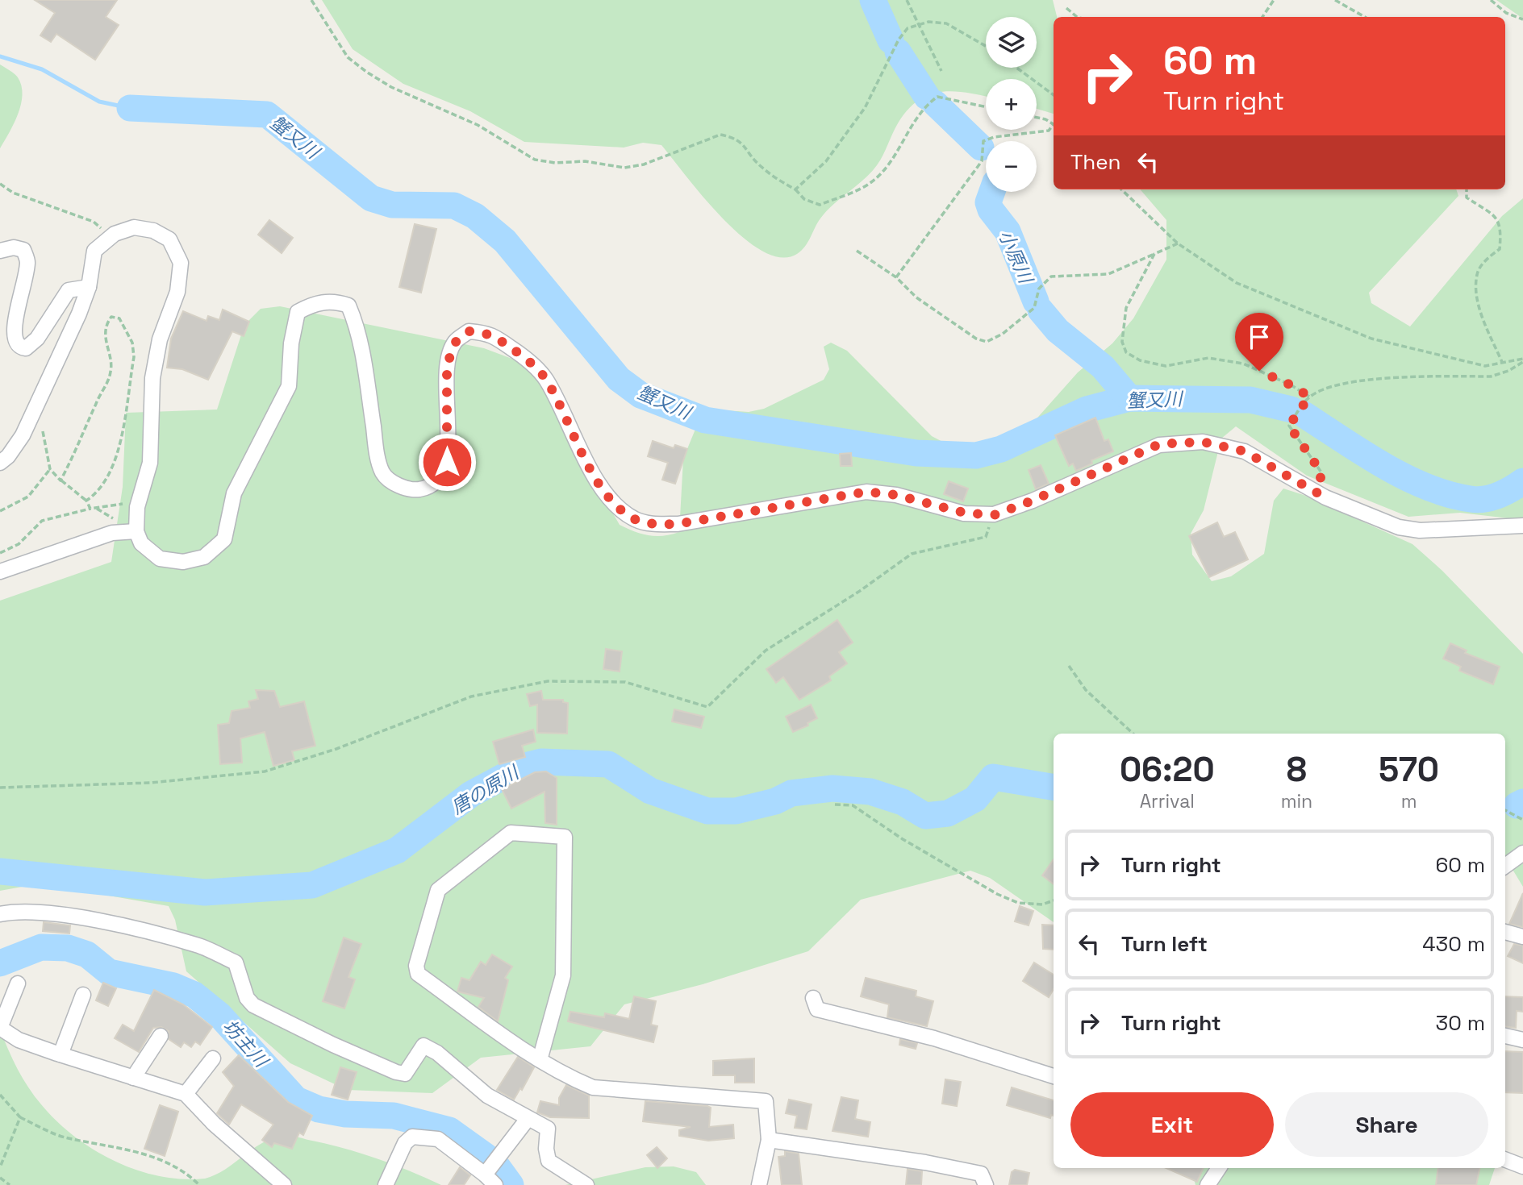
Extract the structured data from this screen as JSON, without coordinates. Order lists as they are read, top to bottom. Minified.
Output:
{"water":["蟹又川","小原川","唐の原川","坊主川"],"page":{"map_buttons":["+","−"],"turn":["60 m","Turn right"],"then":"Then","eta":["06:20","Arrival","8","min","570","m"],"list":[{"name":"Turn right","value":"60 m"},{"name":"Turn left","value":"430 m"},{"name":"Turn right","value":"30 m"}],"buttons":["Exit","Share"]}}
